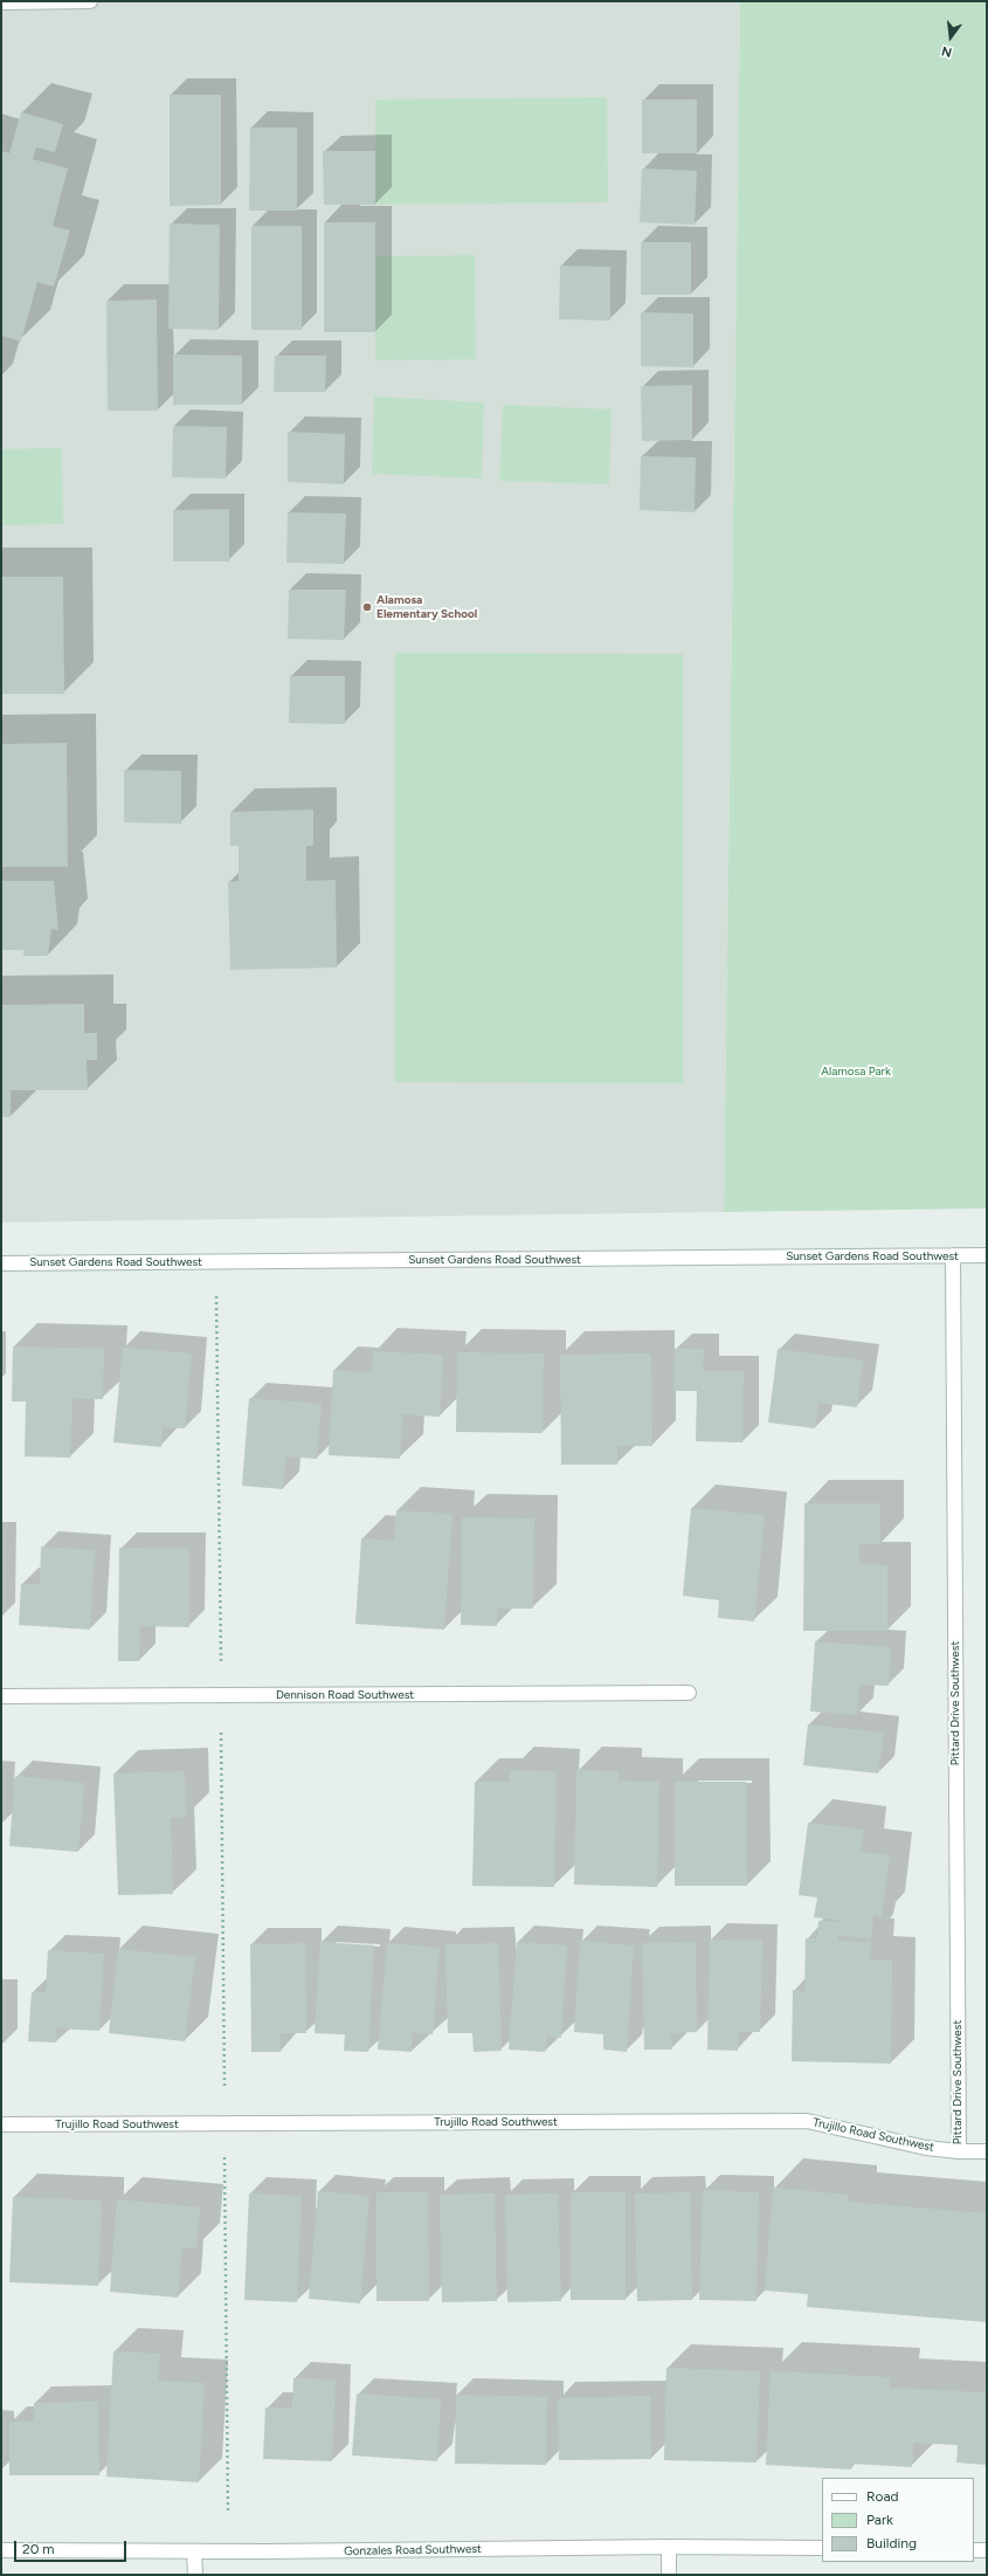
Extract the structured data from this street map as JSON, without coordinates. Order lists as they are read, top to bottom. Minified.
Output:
{"streets":{"street":["Sunset Gardens Road Southwest","Dennison Road Southwest","Pittard Drive Southwest","Trujillo Road Southwest","Gonzales Road Southwest"]},"crossings":[["Sunset Gardens Road Southwest","Pittard Drive Southwest"],["Pittard Drive Southwest","Trujillo Road Southwest"]],"parks":["Alamosa Park"],"places":["Alamosa Elementary School"],"legend":["Road","Park","Building"],"scale_bar":"20 m","north":"bottom"}
